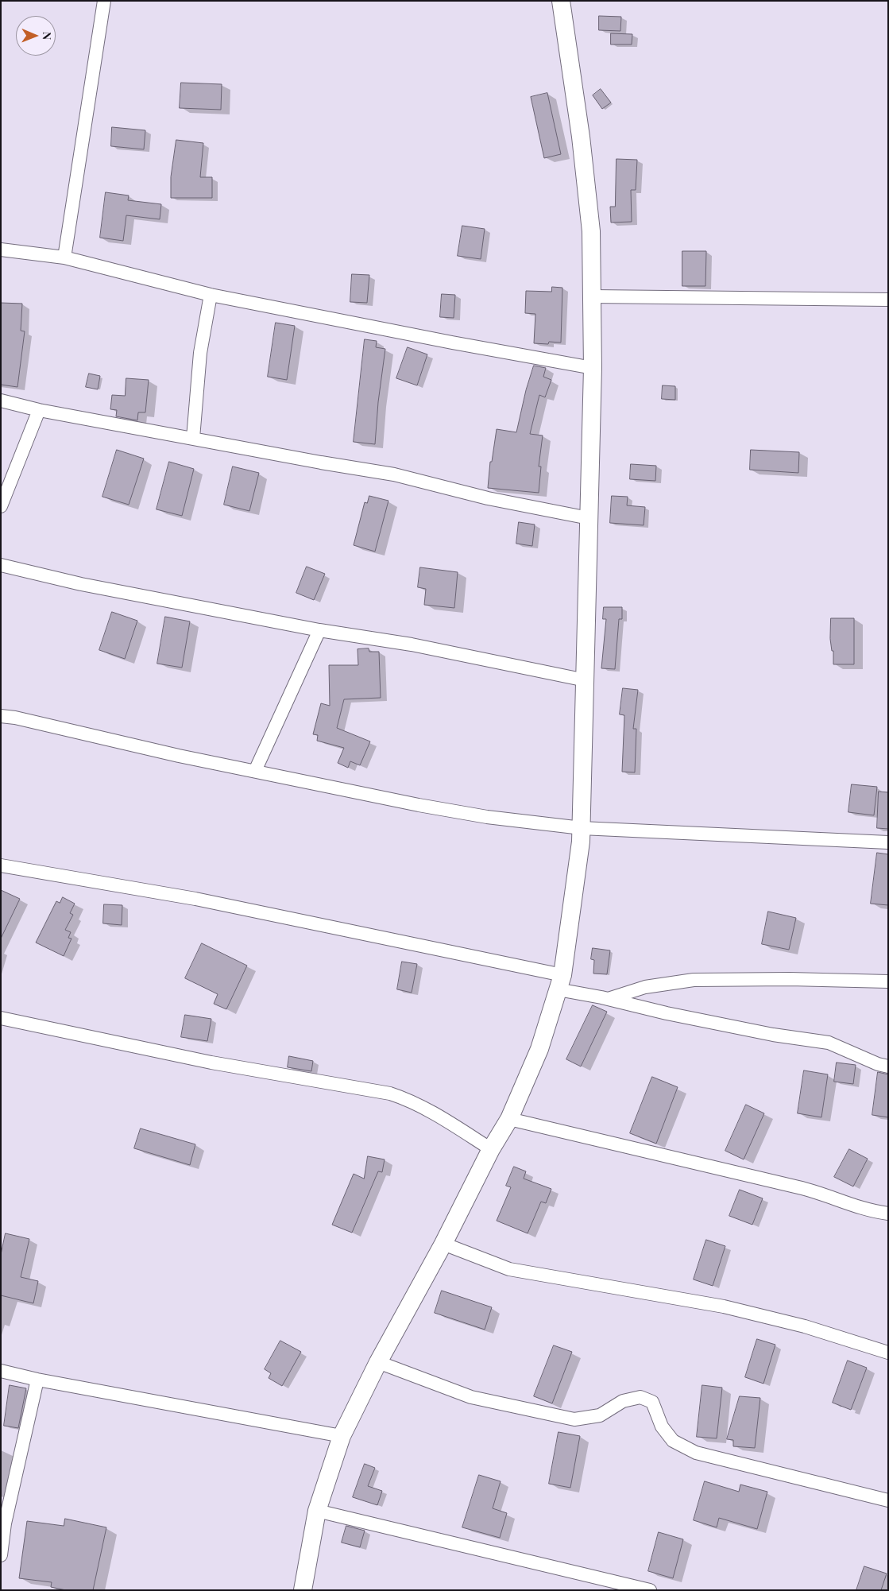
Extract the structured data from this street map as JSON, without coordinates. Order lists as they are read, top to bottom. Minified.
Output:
{"north":"right"}
